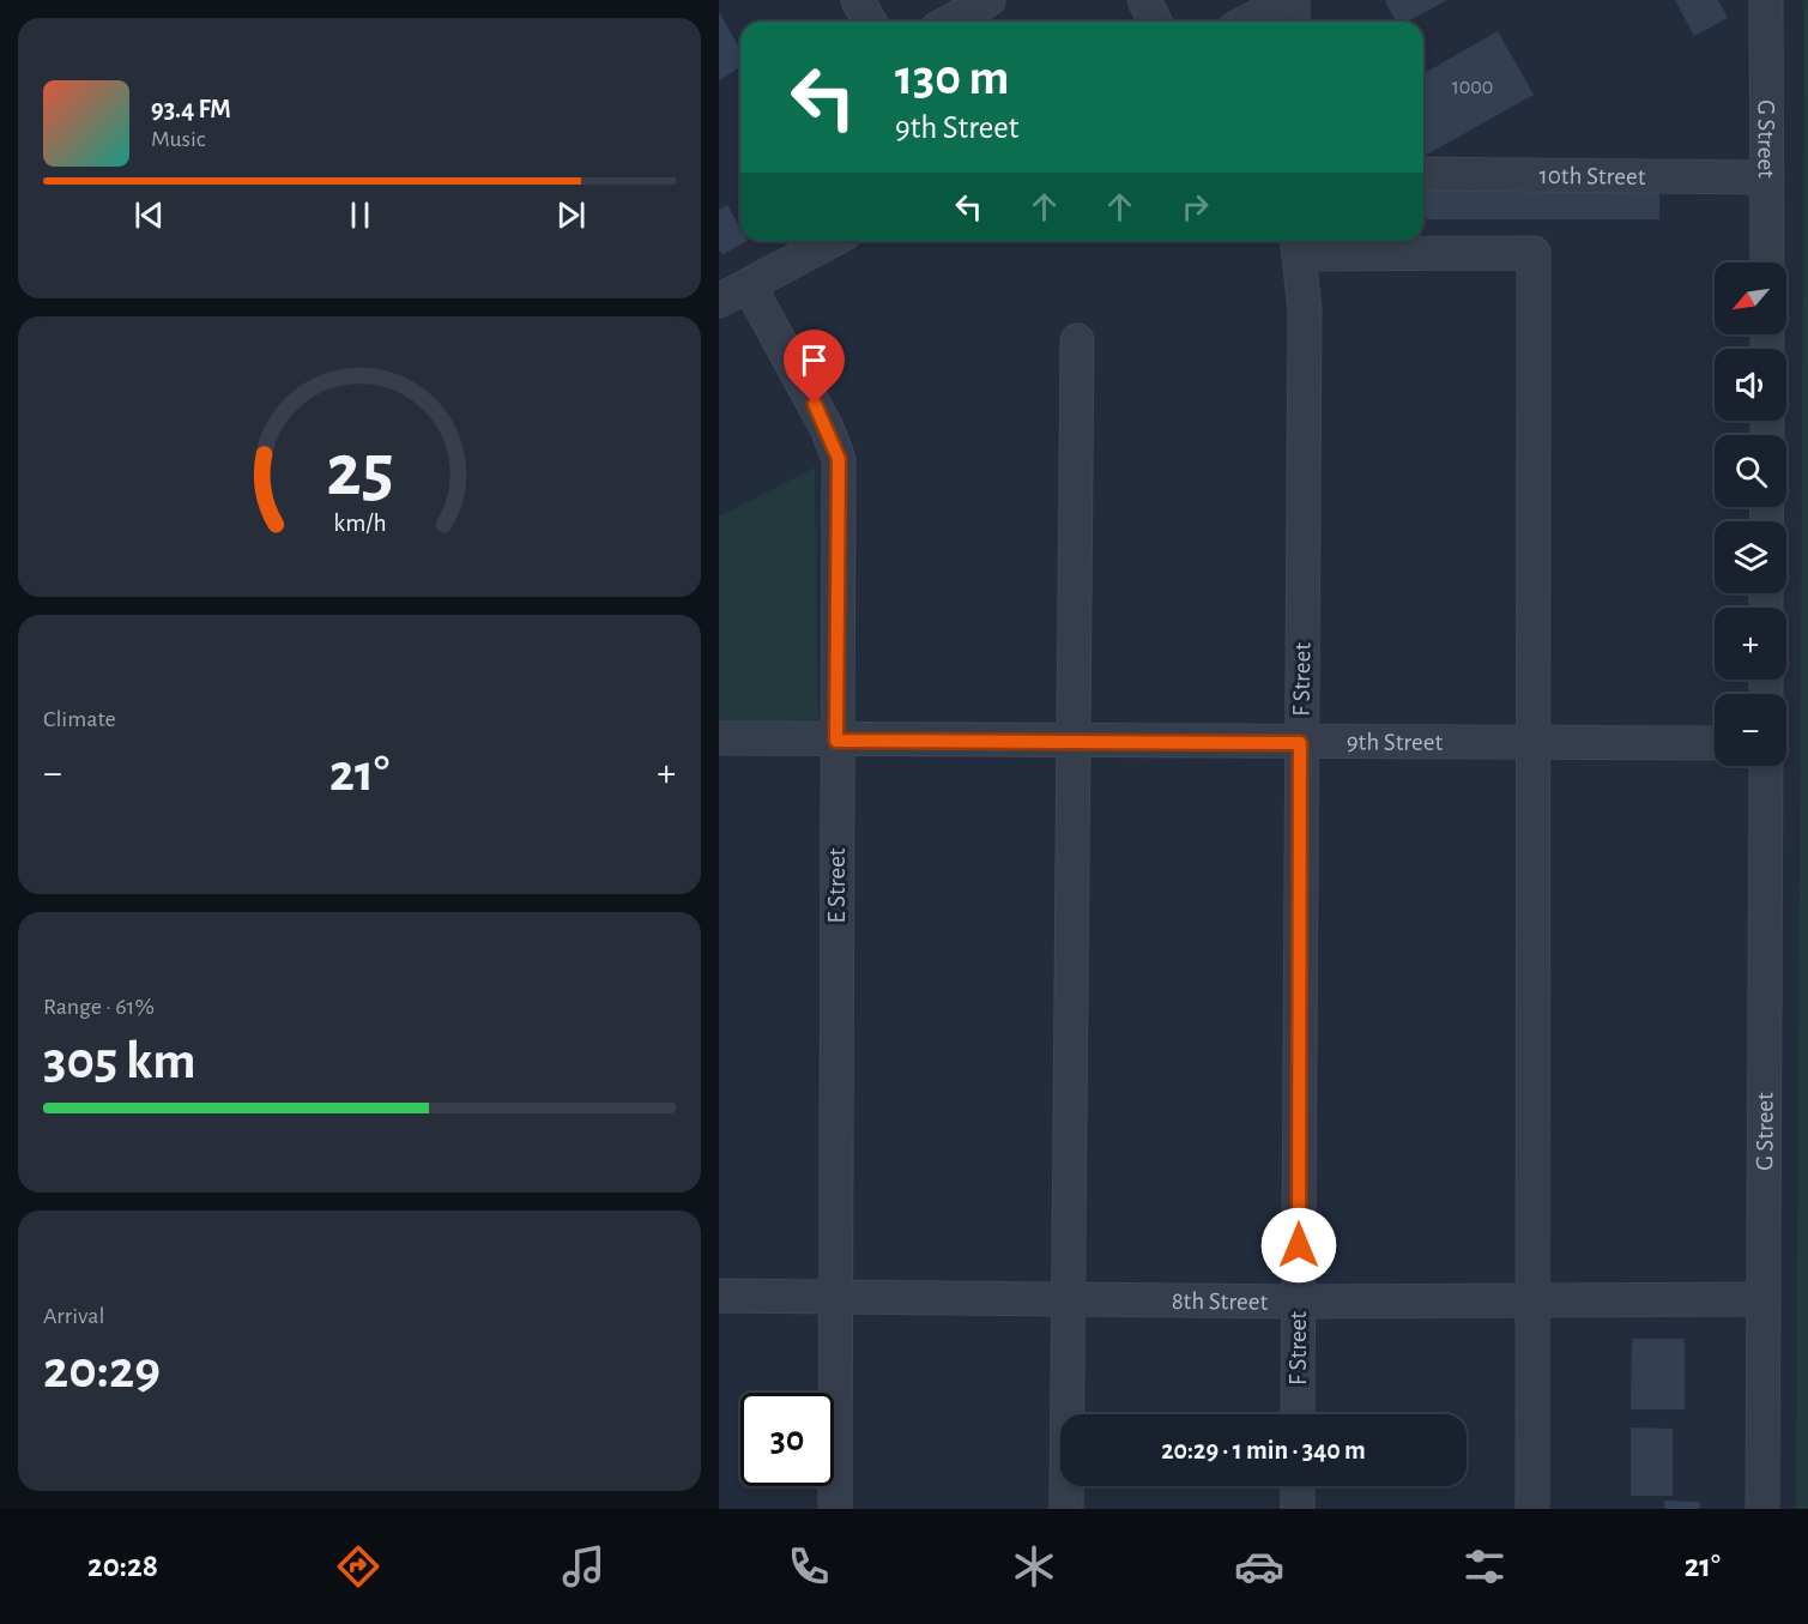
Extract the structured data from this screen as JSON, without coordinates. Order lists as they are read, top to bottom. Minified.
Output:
{"streets":{"street":["G Street","10th Street","F Street","9th Street","E Street","8th Street"]},"crossings":[["G Street","10th Street"],["G Street","8th Street"],["F Street","9th Street"],["F Street","8th Street"],["9th Street","E Street"],["E Street","8th Street"]],"house_numbers":["1000"],"north":"bottom left","page":{"turn":["130 m","9th Street"],"song":["93.4 FM","Music"],"map_buttons":["+","−"],"tile":["Climate",["Range · 61%","305 km"],["Arrival","20:29"]],"heat":["−","21°","+"],"limit":"30","trip":"20:29 · 1 min · 340 m","tabs":["20:28","21°"],"gauge":["25","km/h"]}}
